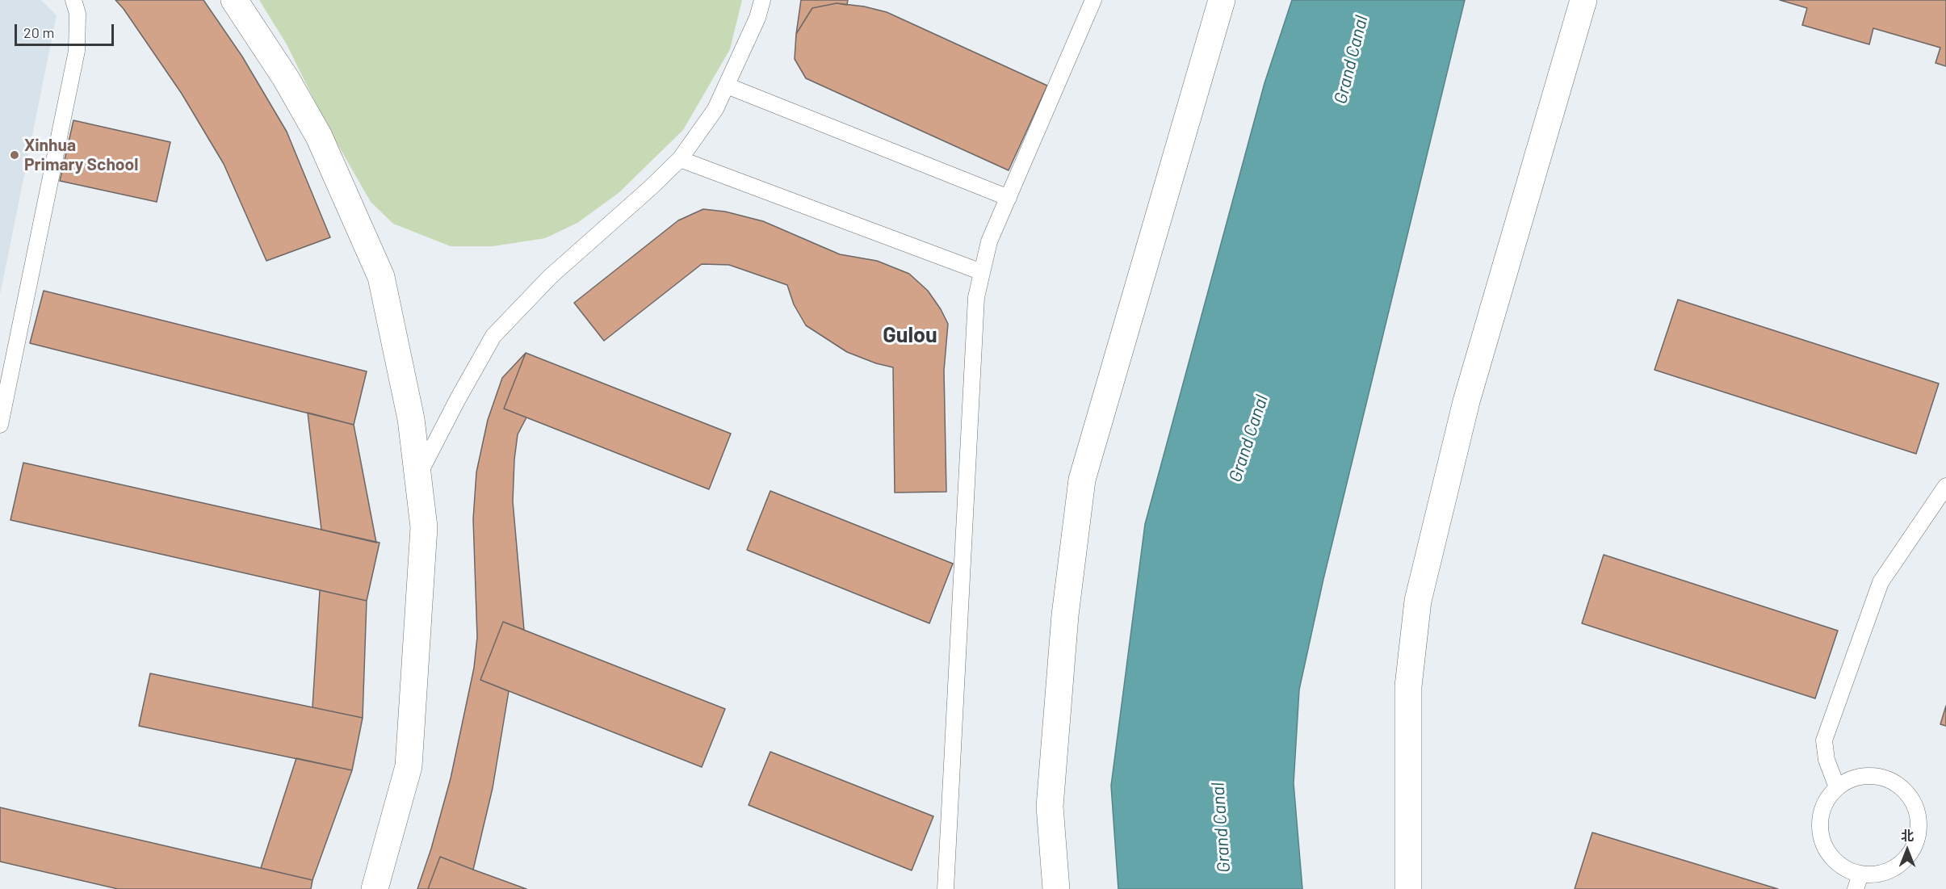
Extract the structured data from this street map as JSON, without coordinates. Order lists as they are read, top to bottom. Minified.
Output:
{"districts":["Gulou"],"water":["Grand Canal"],"places":["Xinhua Primary School"],"scale_bar":"20 m","north":"top"}
